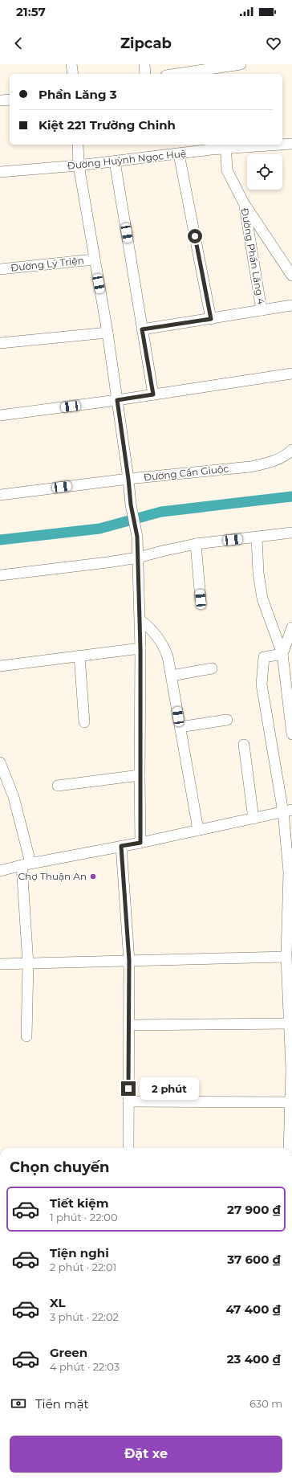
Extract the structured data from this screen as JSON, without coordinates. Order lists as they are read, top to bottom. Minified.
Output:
{"streets":{"street":["Đường Huỳnh Ngọc Huệ","Đường Phần Lăng 4","Đường Lý Triện","Đường Cần Giuộc"]},"places":["Chợ Thuận An"],"page":{"status":"21:57","header":"Zipcab","banner":["Phần Lăng 3","Kiệt 221 Trường Chinh"],"bubble":"2 phút","heading":"Chọn chuyến","list":[{"name":"Tiết kiệm","note":"1 phút · 22:00","value":"27 900 ₫"},{"name":"Tiện nghi","note":"2 phút · 22:01","value":"37 600 ₫"},{"name":"XL","note":"3 phút · 22:02","value":"47 400 ₫"},{"name":"Green","note":"4 phút · 22:03","value":"23 400 ₫"}],"pay":["Tiền mặt","630 m"],"buttons":"Đặt xe"}}
